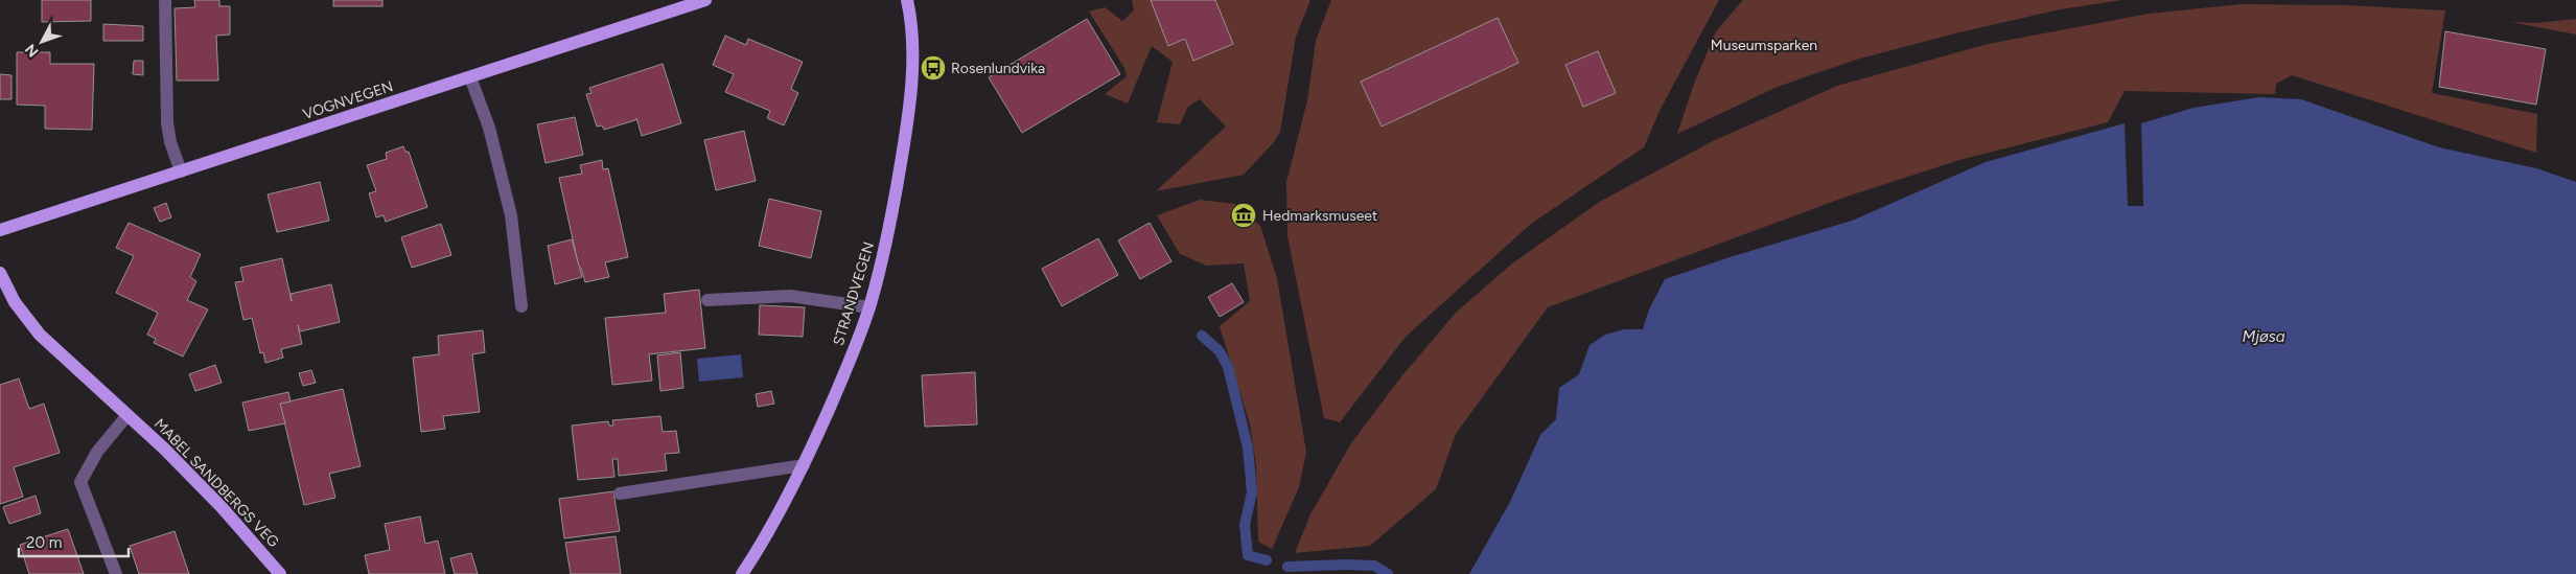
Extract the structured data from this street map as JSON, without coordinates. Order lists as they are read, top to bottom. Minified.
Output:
{"streets":{"main road":["VOGNVEGEN","STRANDVEGEN","MABEL SANDBERGS VEG"]},"water":["Mjøsa"],"parks":["Museumsparken"],"places":{"bus stop":["Rosenlundvika"],"museum":["Hedmarksmuseet"]},"scale_bar":"20 m","north":"bottom left"}
